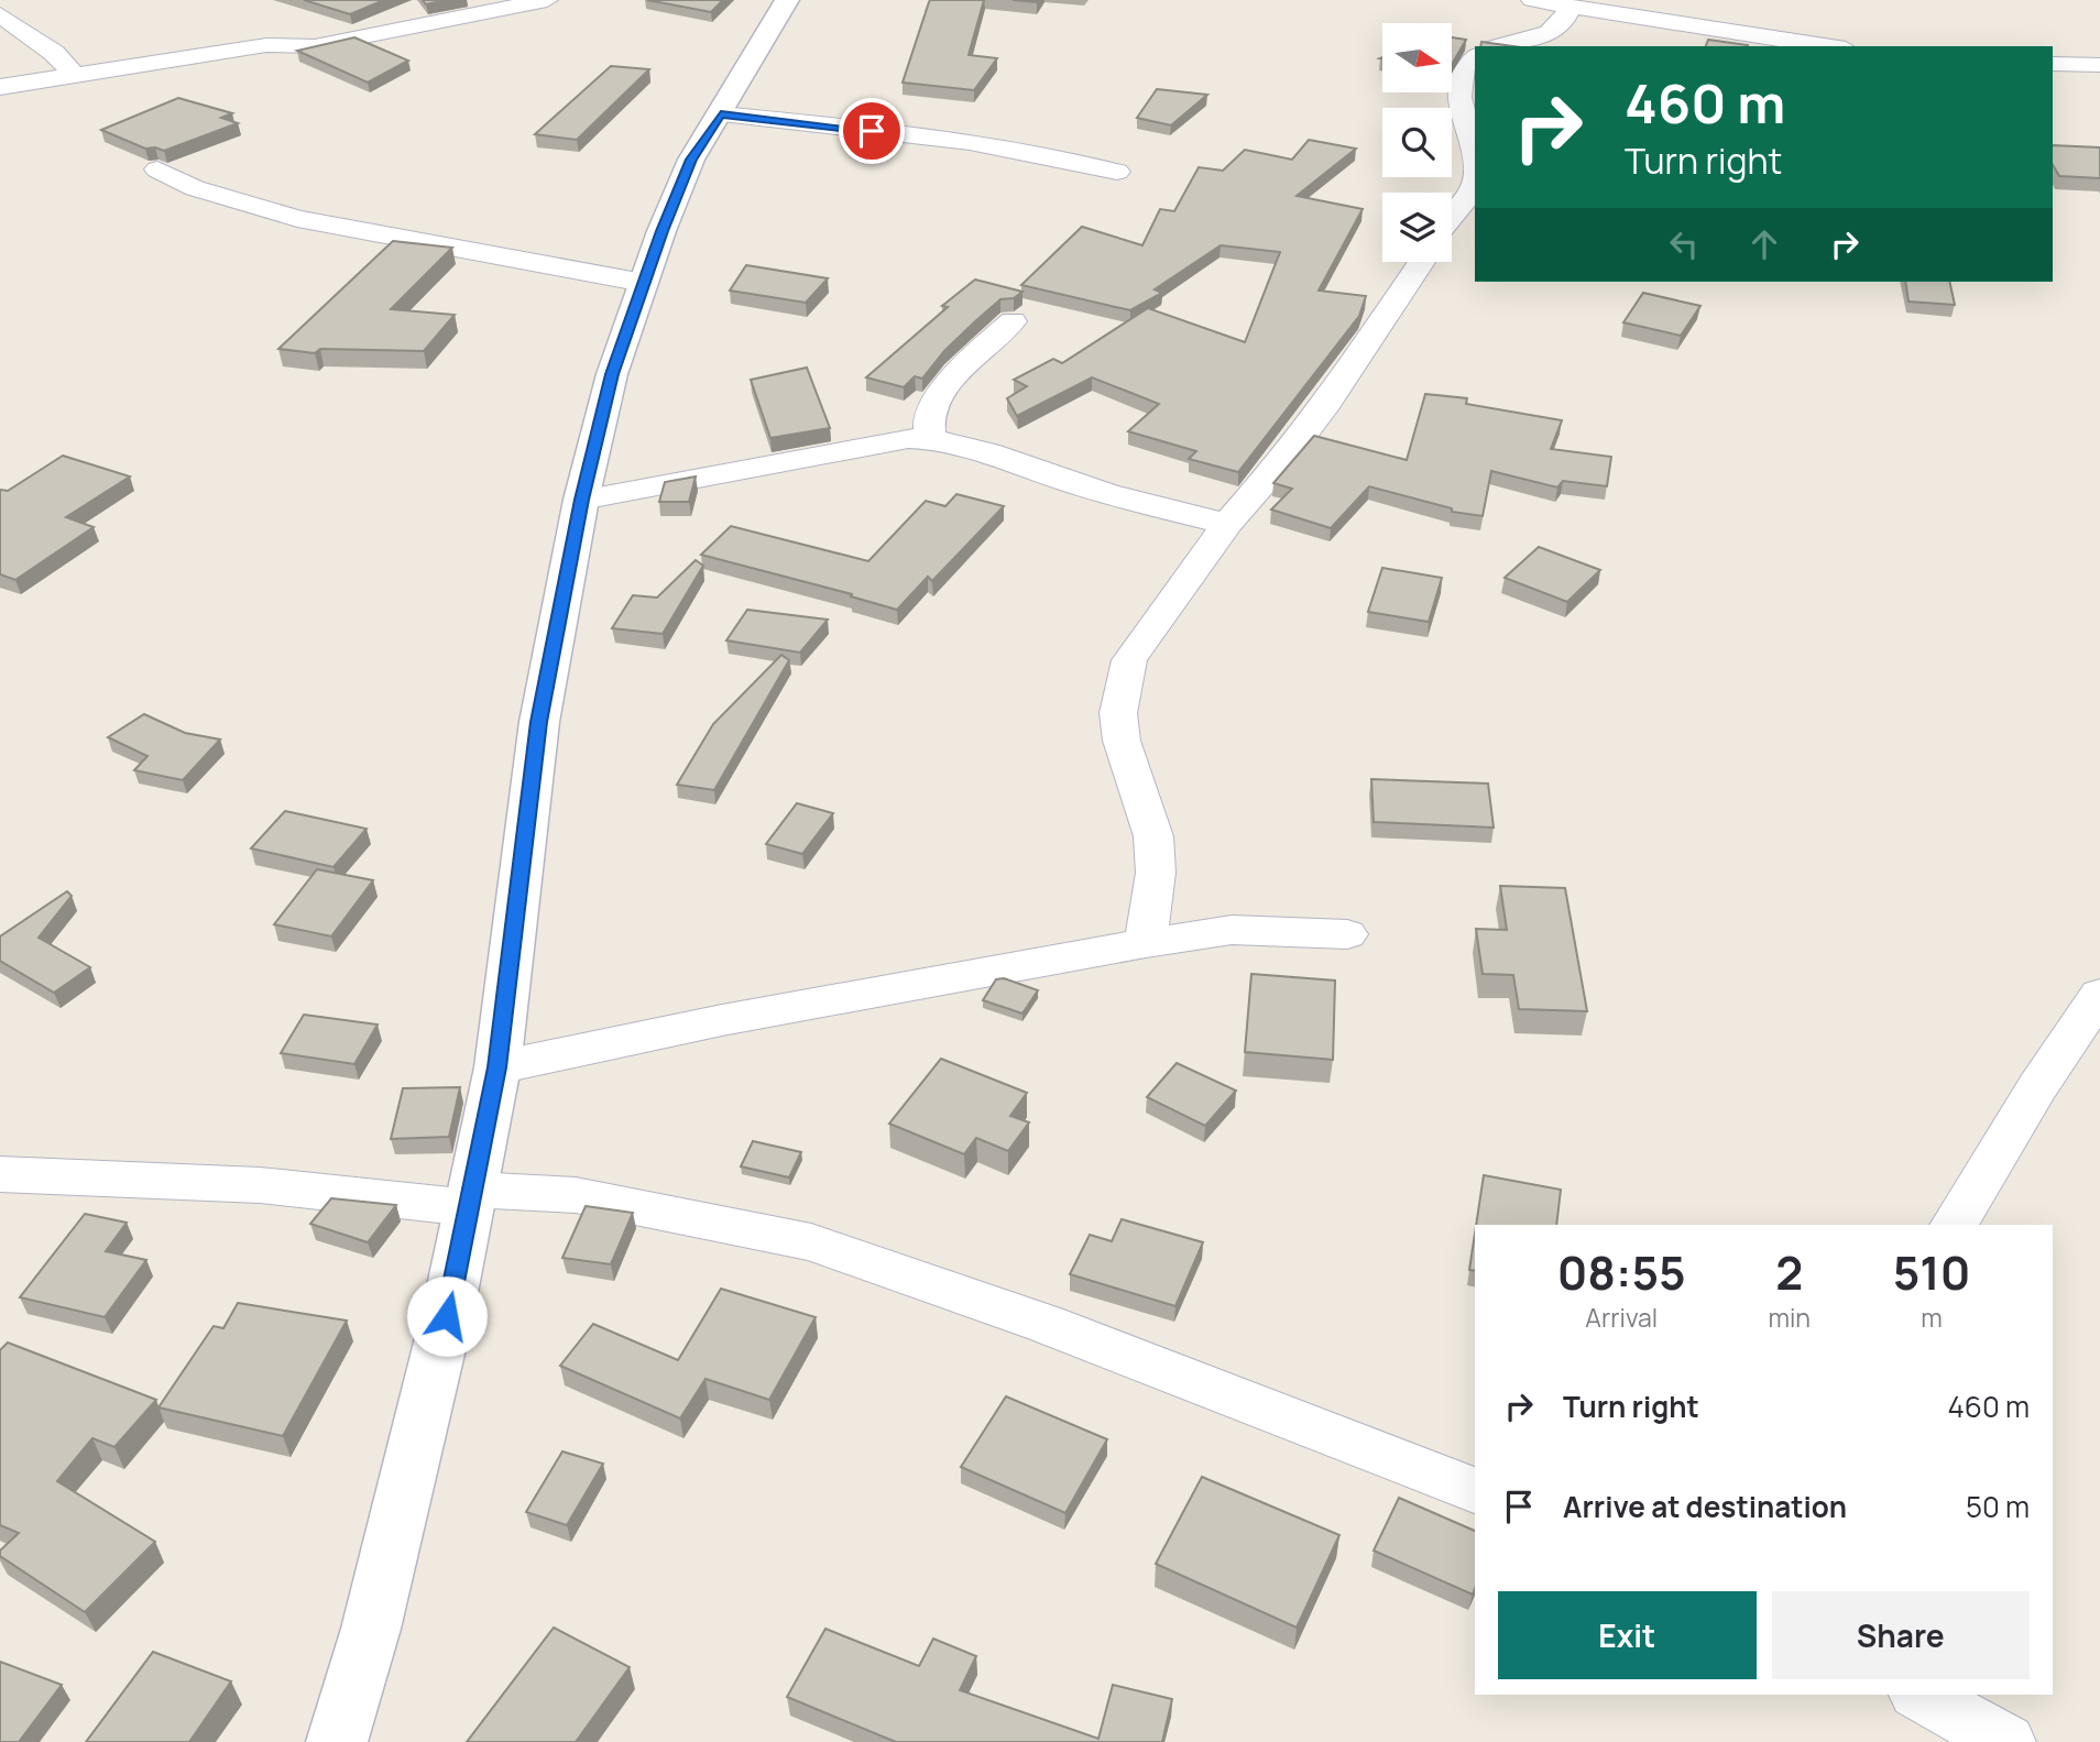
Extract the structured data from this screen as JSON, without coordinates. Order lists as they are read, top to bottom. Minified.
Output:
{"north":"right","page":{"turn":["460 m","Turn right"],"eta":["08:55","Arrival","2","min","510","m"],"list":[{"name":"Turn right","value":"460 m"},{"name":"Arrive at destination","value":"50 m"}],"buttons":["Exit","Share"]}}
